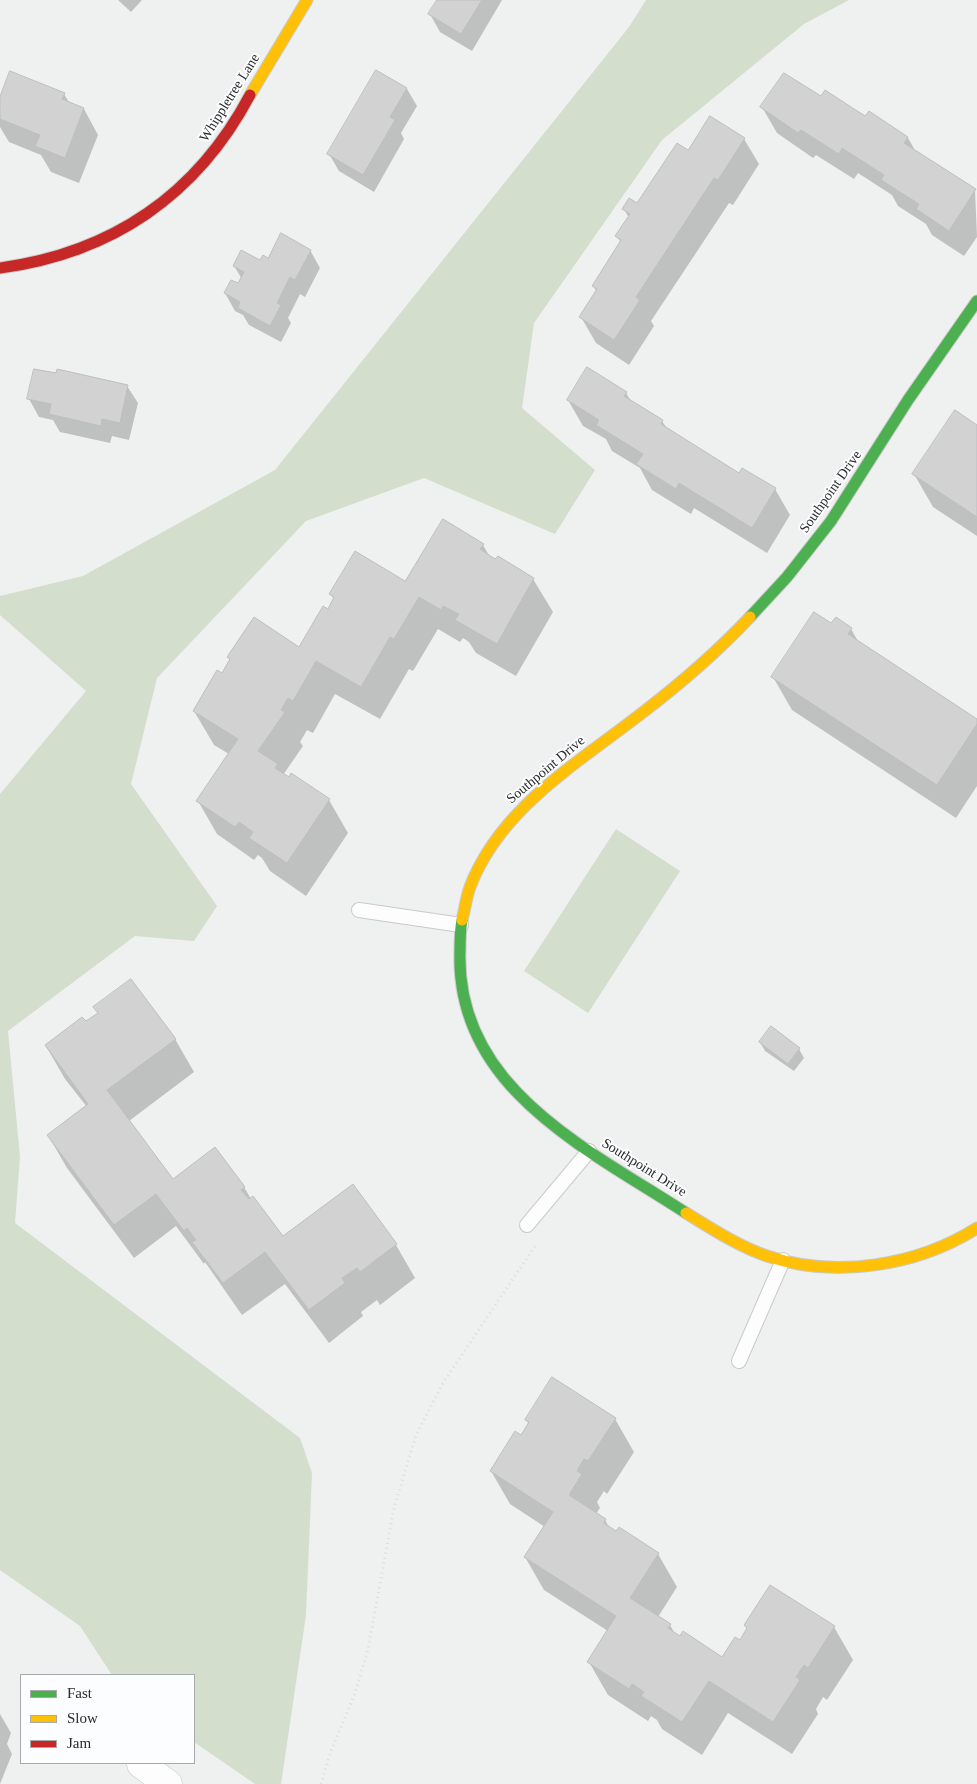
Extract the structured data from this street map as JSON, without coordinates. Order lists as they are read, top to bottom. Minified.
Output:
{"streets":{"street":["Whippletree Lane","Southpoint Drive"]},"legend":["Fast","Slow","Jam"]}
